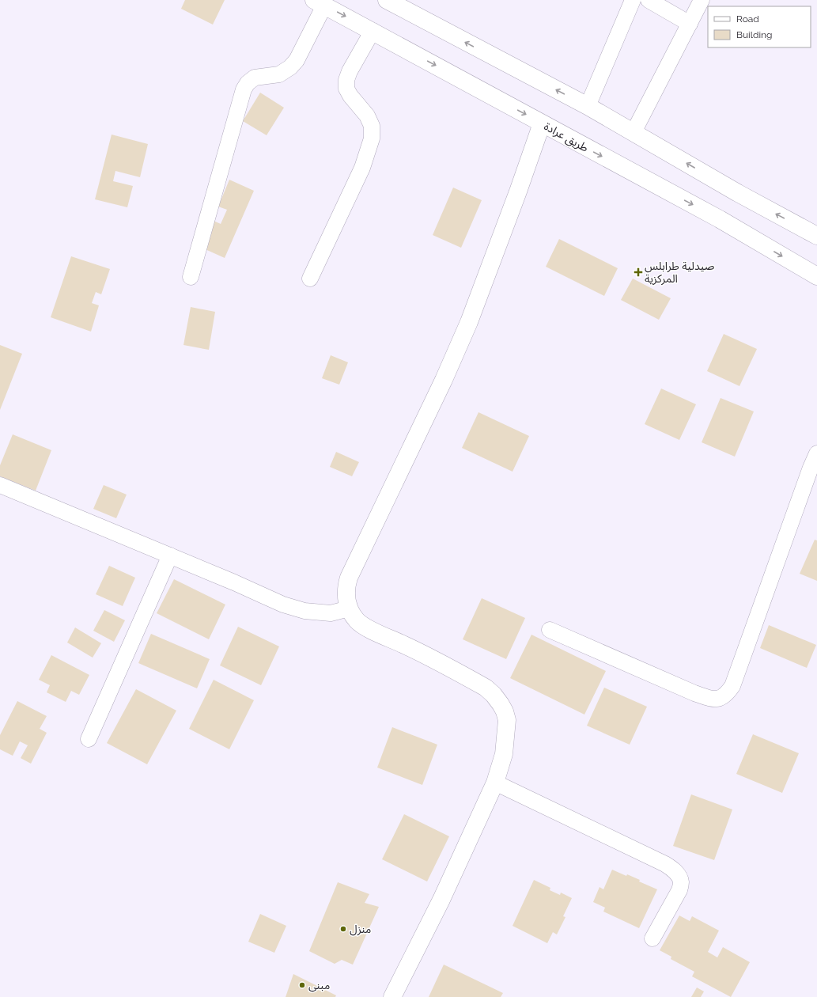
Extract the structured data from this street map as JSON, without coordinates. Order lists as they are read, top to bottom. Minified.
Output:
{"streets":{"main road":["طريق عرادة"]},"places":{"health":["صيدلية طرابلس المركزية"],"other":["منزل","مبنى"]},"legend":["Road","Building"]}
